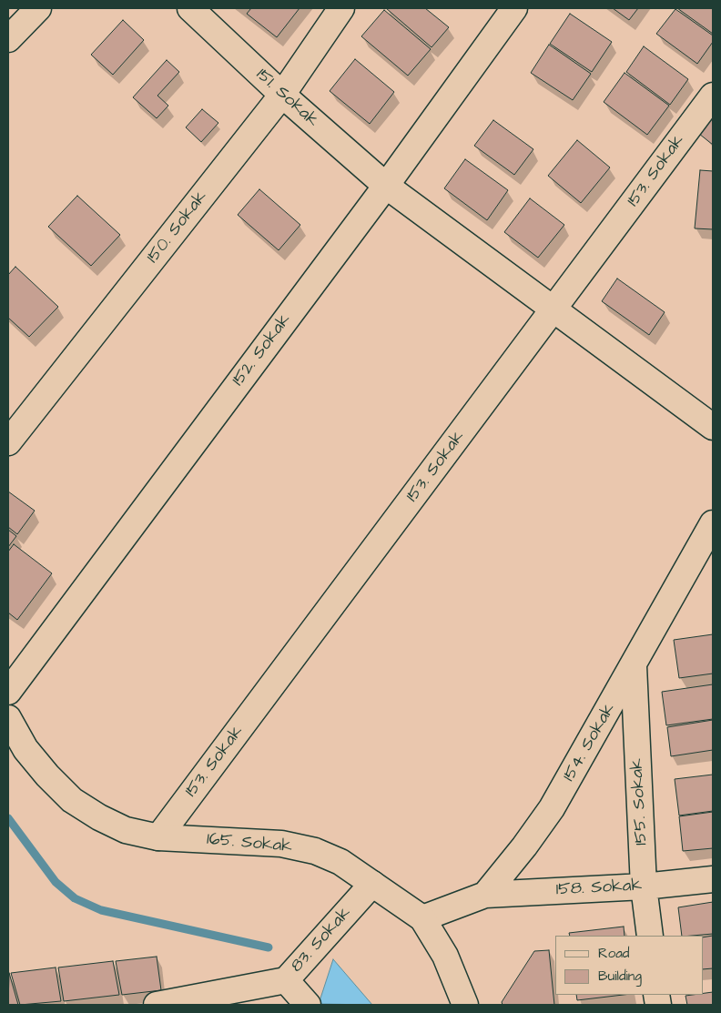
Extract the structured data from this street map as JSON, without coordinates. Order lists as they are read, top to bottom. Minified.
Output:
{"streets":{"street":["151. Sokak","153. Sokak","150. Sokak","152. Sokak","154. Sokak","155. Sokak","165. Sokak","158. Sokak","83. Sokak"]},"crossings":[["151. Sokak","153. Sokak"],["151. Sokak","150. Sokak"],["151. Sokak","152. Sokak"],["153. Sokak","165. Sokak"],["154. Sokak","155. Sokak"],["154. Sokak","158. Sokak"],["155. Sokak","158. Sokak"],["165. Sokak","83. Sokak"]],"legend":["Road","Building"]}
